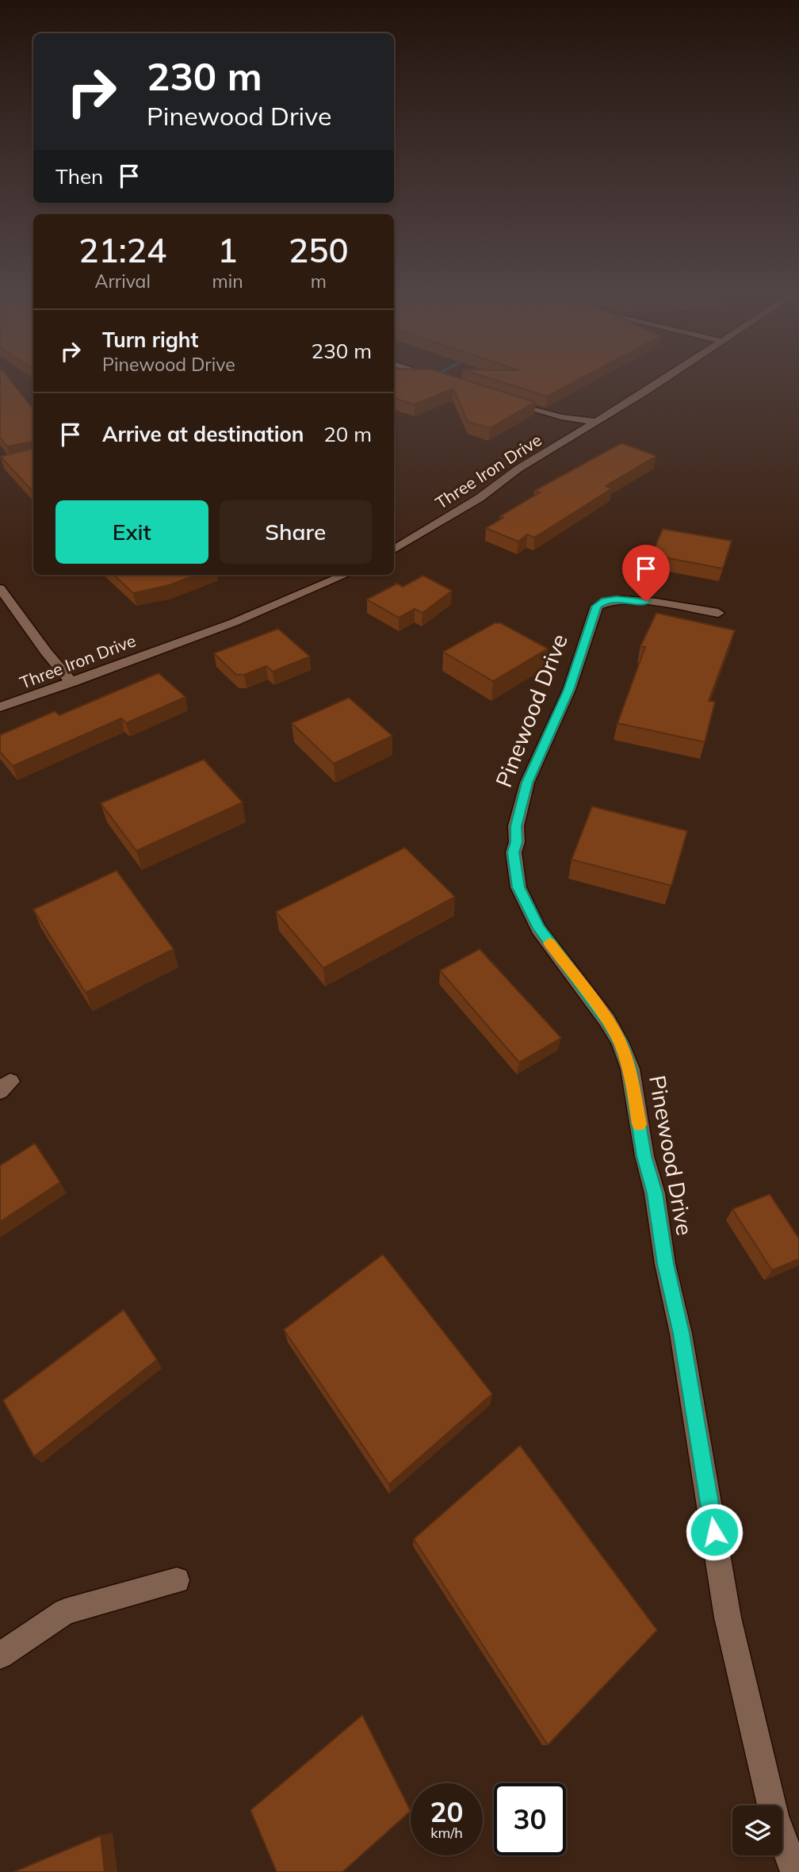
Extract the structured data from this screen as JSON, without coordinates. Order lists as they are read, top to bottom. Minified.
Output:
{"streets":{"street":["Three Iron Drive","Pinewood Drive"]},"page":{"turn":["230 m","Pinewood Drive"],"then":"Then","eta":["21:24","Arrival","1","min","250","m"],"list":[{"name":"Turn right","note":"Pinewood Drive","value":"230 m"},{"name":"Arrive at destination","value":"20 m"}],"buttons":["Exit","Share"],"speed":"20 km/h","limit":"30"}}
